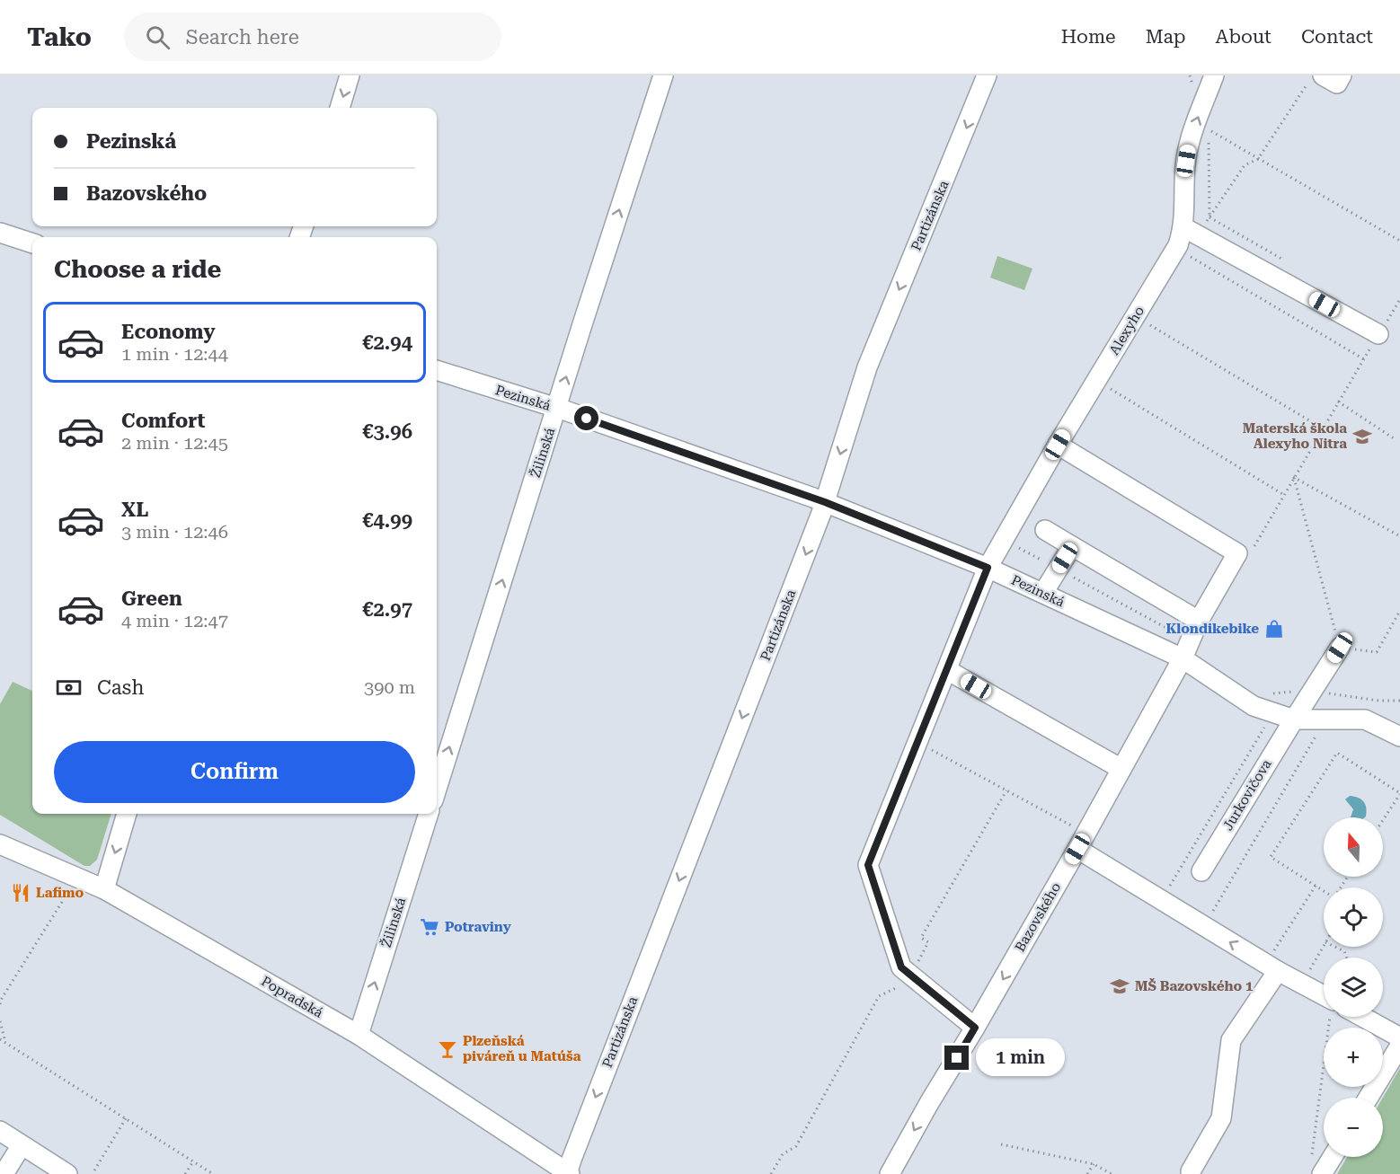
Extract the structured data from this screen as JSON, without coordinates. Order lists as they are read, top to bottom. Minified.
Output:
{"streets":{"street":["Partizánska","Alexyho","Pezinská","Žilinská","Jurkovičova","Bazovského","Popradská"]},"crossings":[["Partizánska","Pezinská"],["Partizánska","Popradská"],["Alexyho","Pezinská"],["Alexyho","Bazovského"],["Pezinská","Žilinská"],["Pezinská","Bazovského"],["Žilinská","Popradská"]],"one_way":["Partizánska","Žilinská","Bazovského"],"places":{"school or university":["Materská škola Alexyho Nitra","MŠ Bazovského 1"],"shop":["Klondikebike"],"restaurant":["Lafimo"],"supermarket":["Potraviny"],"bar":["Plzeňská piváreň u Matúša"]},"north":"top","page":{"header":"Tako","search":"Search here","nav":["Home","Map","About","Contact"],"banner":["Pezinská","Bazovského"],"heading":"Choose a ride","list":[{"name":"Economy","note":"1 min · 12:44","value":"€2.94"},{"name":"Comfort","note":"2 min · 12:45","value":"€3.96"},{"name":"XL","note":"3 min · 12:46","value":"€4.99"},{"name":"Green","note":"4 min · 12:47","value":"€2.97"}],"pay":["Cash","390 m"],"buttons":"Confirm","map_buttons":["+","−"],"bubble":"1 min"}}
